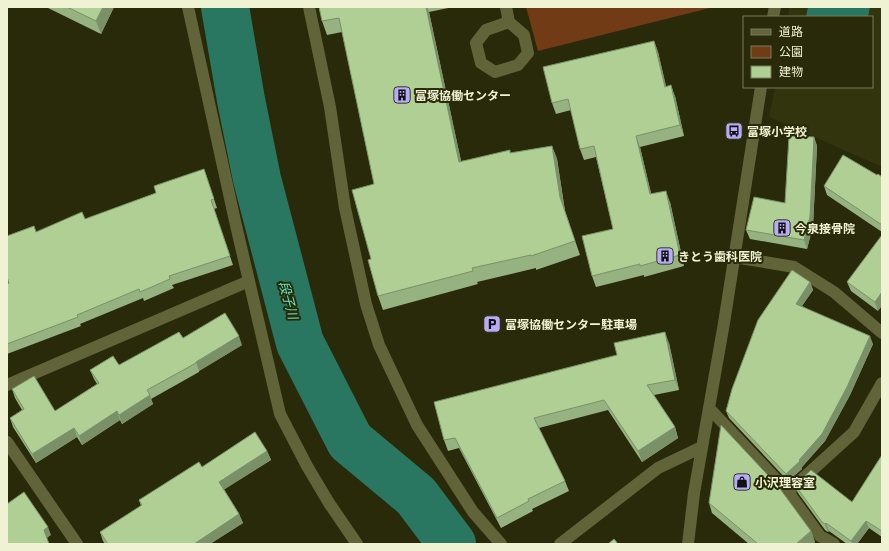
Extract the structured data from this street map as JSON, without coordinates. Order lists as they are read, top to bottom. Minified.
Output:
{"water":["段子川"],"places":{"building":["富塚協働センター","今泉接骨院","きとう歯科医院"],"bus stop":["富塚小学校"],"parking":["富塚協働センター駐車場"],"shop":["小沢理容室"]},"legend":["道路","公園","建物"]}
